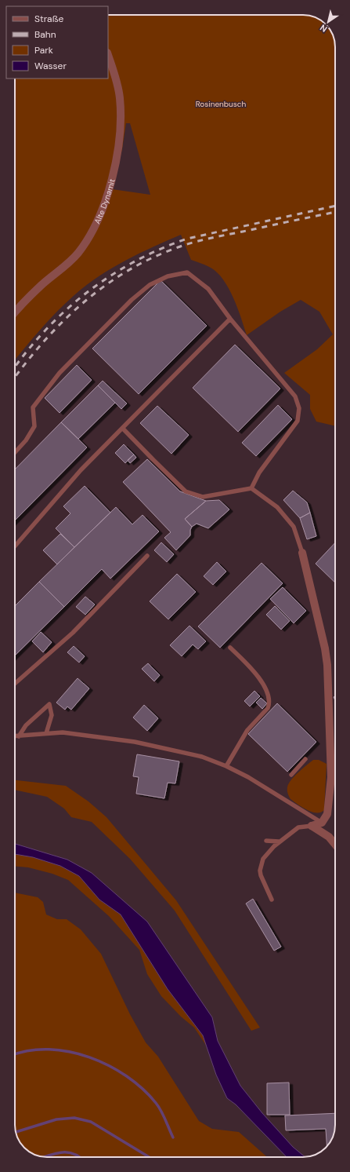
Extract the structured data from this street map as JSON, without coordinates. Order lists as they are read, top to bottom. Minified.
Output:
{"streets":{"street":["Alte Dynamit"]},"parks":["Rosinenbusch"],"legend":["Straße","Bahn","Park","Wasser"],"north":"bottom left"}
